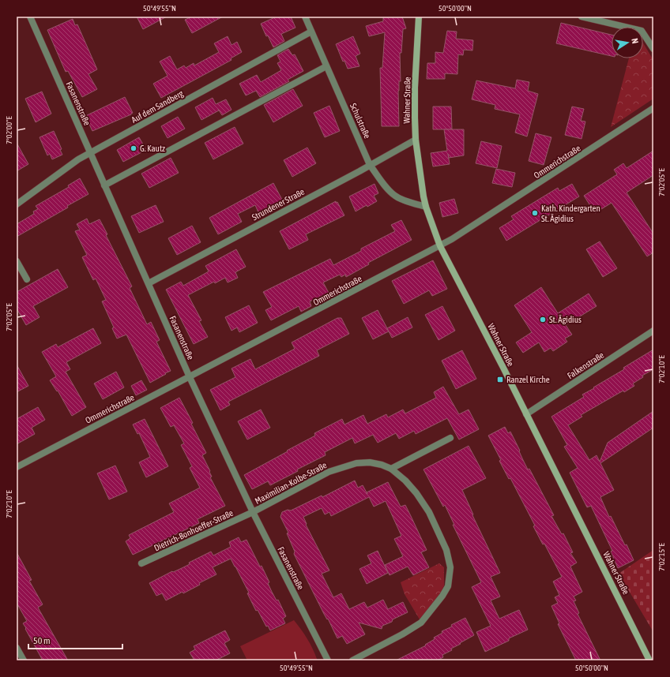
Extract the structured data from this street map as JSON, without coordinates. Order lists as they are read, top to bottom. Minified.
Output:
{"streets":{"street":["Wahner Straße","Fasanenstraße","Auf dem Sandberg","Schulstraße","Ommerichstraße","Strundener Straße","Falkenstraße","Maximilian-Kolbe-Straße","Dietrich-Bonhoeffer-Straße"]},"crossings":[["Wahner Straße","Schulstraße"],["Wahner Straße","Ommerichstraße"],["Wahner Straße","Strundener Straße"],["Wahner Straße","Falkenstraße"],["Fasanenstraße","Auf dem Sandberg"],["Fasanenstraße","Ommerichstraße"],["Fasanenstraße","Strundener Straße"],["Fasanenstraße","Maximilian-Kolbe-Straße"],["Fasanenstraße","Dietrich-Bonhoeffer-Straße"],["Auf dem Sandberg","Schulstraße"],["Schulstraße","Strundener Straße"],["Maximilian-Kolbe-Straße","Dietrich-Bonhoeffer-Straße"]],"places":{"other":["G. Kautz","Kath. Kindergarten St. Ägidius","St. Ägidius"],"transit":["Ranzel Kirche"]},"scale_bar":"50 m","north":"right","coordinates":["50°49'55\"N","50°50'00\"N","7°02'00\"E","7°02'05\"E","7°02'10\"E","7°02'15\"E"]}
